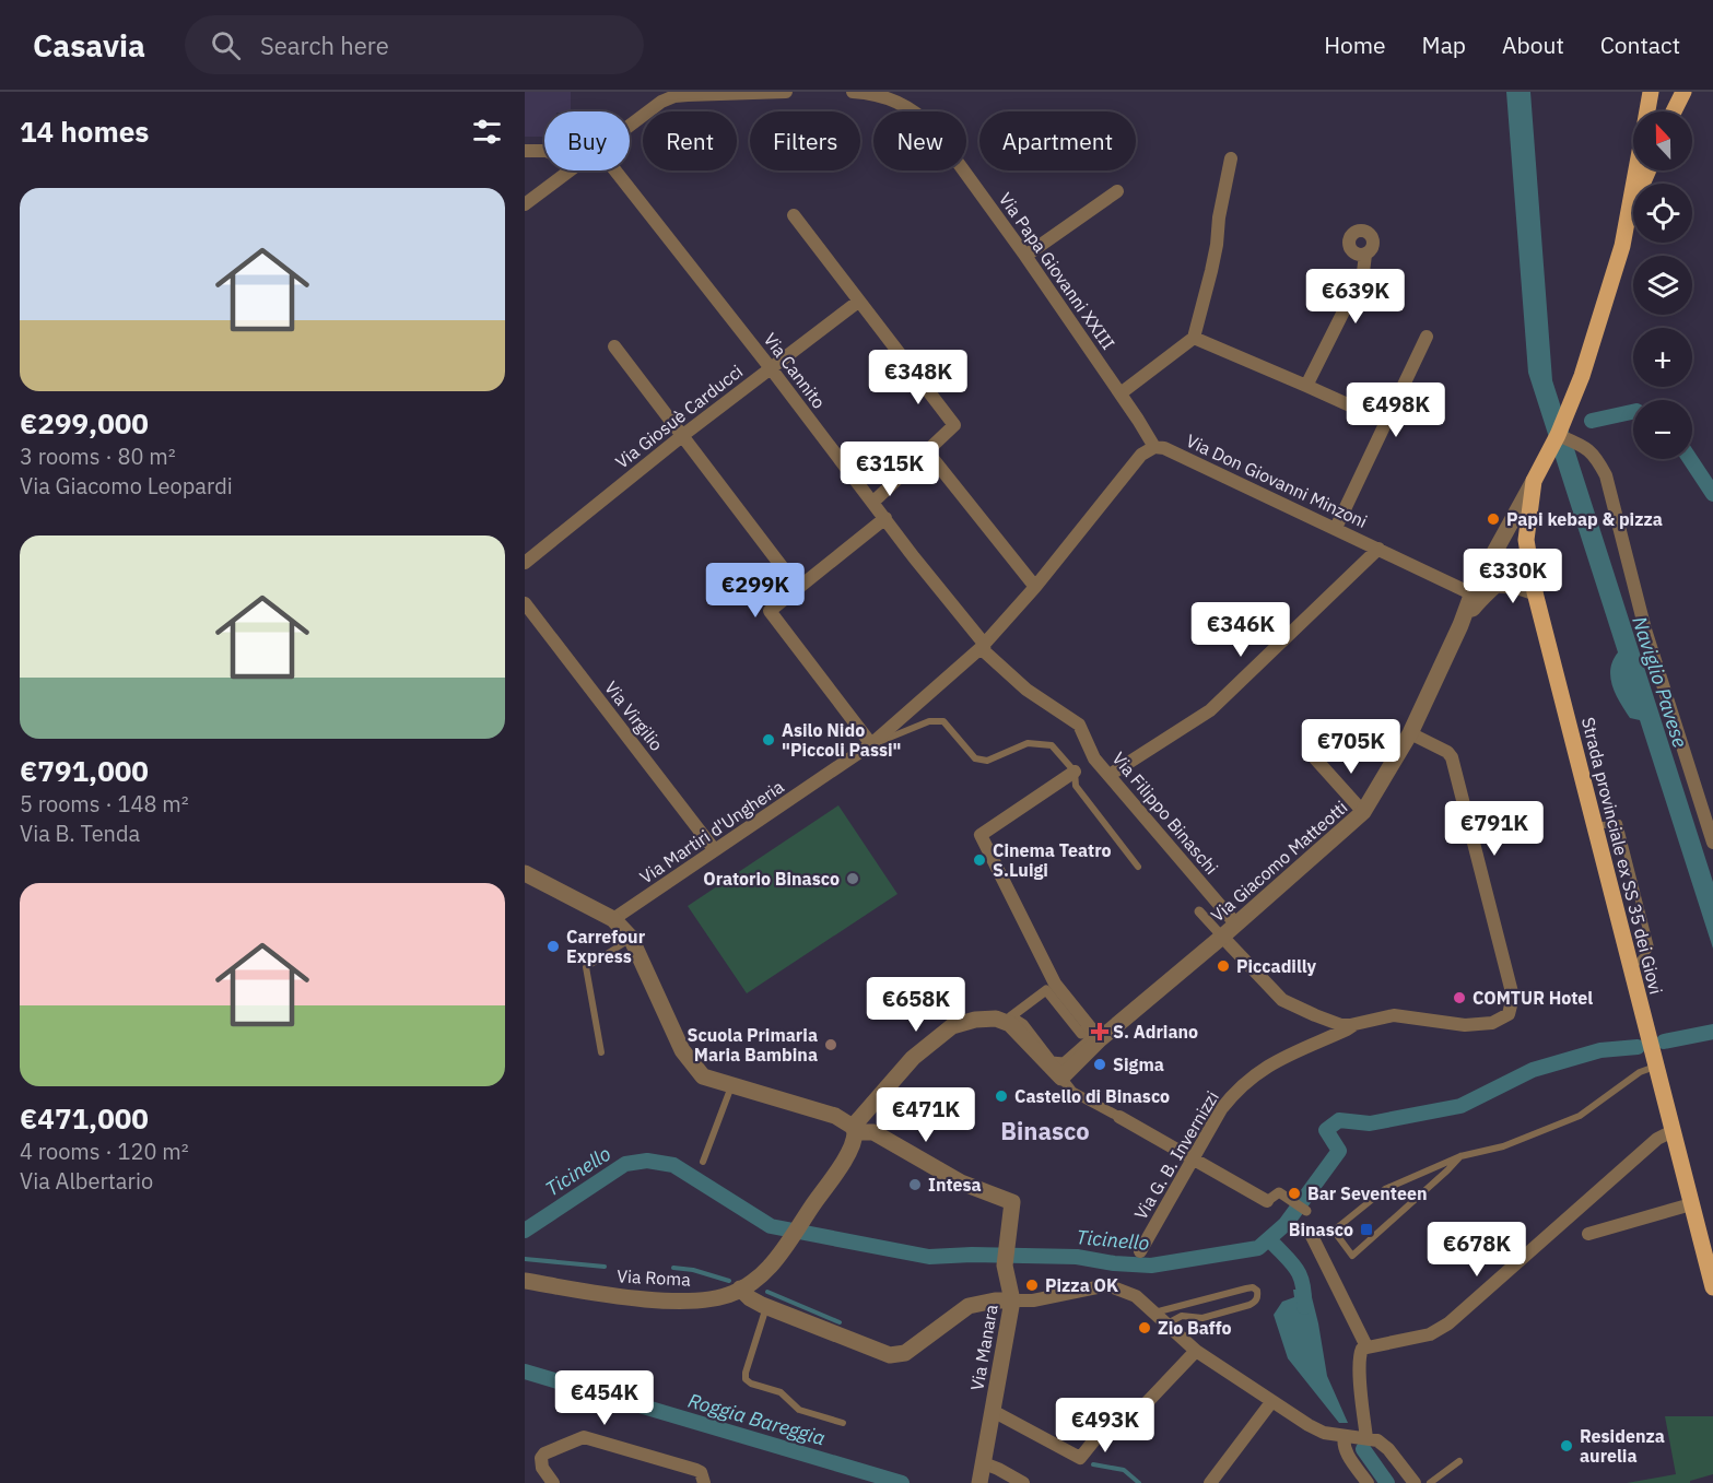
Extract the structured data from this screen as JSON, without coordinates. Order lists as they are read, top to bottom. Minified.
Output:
{"streets":{"main road":["Strada provinciale ex SS 35 dei Giovi"],"street":["Via Papa Giovanni XXIII","Via Cannito","Via Giosuè Carducci","Via Don Giovanni Minzoni","Via Virgilio","Via Filippo Binaschi","Via Martiri d'Ungheria","Via Giacomo Matteotti","Via G. B. Invernizzi","Via Roma","Via Manara"]},"crossings":[["Via Papa Giovanni XXIII","Via Don Giovanni Minzoni"],["Via Cannito","Via Giosuè Carducci"],["Via Cannito","Via Filippo Binaschi"],["Via Cannito","Via Martiri d'Ungheria"],["Via Don Giovanni Minzoni","Via Giacomo Matteotti"],["Via Virgilio","Via Martiri d'Ungheria"],["Via Filippo Binaschi","Via Martiri d'Ungheria"],["Via Filippo Binaschi","Via Giacomo Matteotti"],["Strada provinciale ex SS 35 dei Giovi","Via Giacomo Matteotti"],["Via Giacomo Matteotti","Via Roma"],["Via Roma","Via Manara"]],"districts":["Binasco"],"water":["Naviglio Pavese","Ticinello","Roggia Bareggia"],"places":{"other":["Papi kebap & pizza","Asilo Nido \"Piccoli Passi\"","Cinema Teatro S.Luigi","Oratorio Binasco","Carrefour Express","Piccadilly","COMTUR Hotel","Scuola Primaria Maria Bambina","Sigma","Castello di Binasco","Intesa","Bar Seventeen","Pizza OK","Zio Baffo","Residenza aurelia"],"health":["S. Adriano"],"transit":["Binasco"]},"north":"top","page":{"header":"Casavia","search":"Search here","nav":["Home","Map","About","Contact"],"heading":"14 homes","map_buttons":["+","−"],"chip":["Buy","Rent","Filters","New","Apartment"],"list":[{"name":"€299,000","note":"3 rooms · 80 m² · Via Giacomo Leopardi"},{"name":"€791,000","note":"5 rooms · 148 m² · Via B. Tenda"},{"name":"€471,000","note":"4 rooms · 120 m² · Via Albertario"}],"price":["€639K","€348K","€498K","€315K","€330K","€299K","€346K","€705K","€791K","€658K","€471K","€678K","€454K","€493K"]}}
